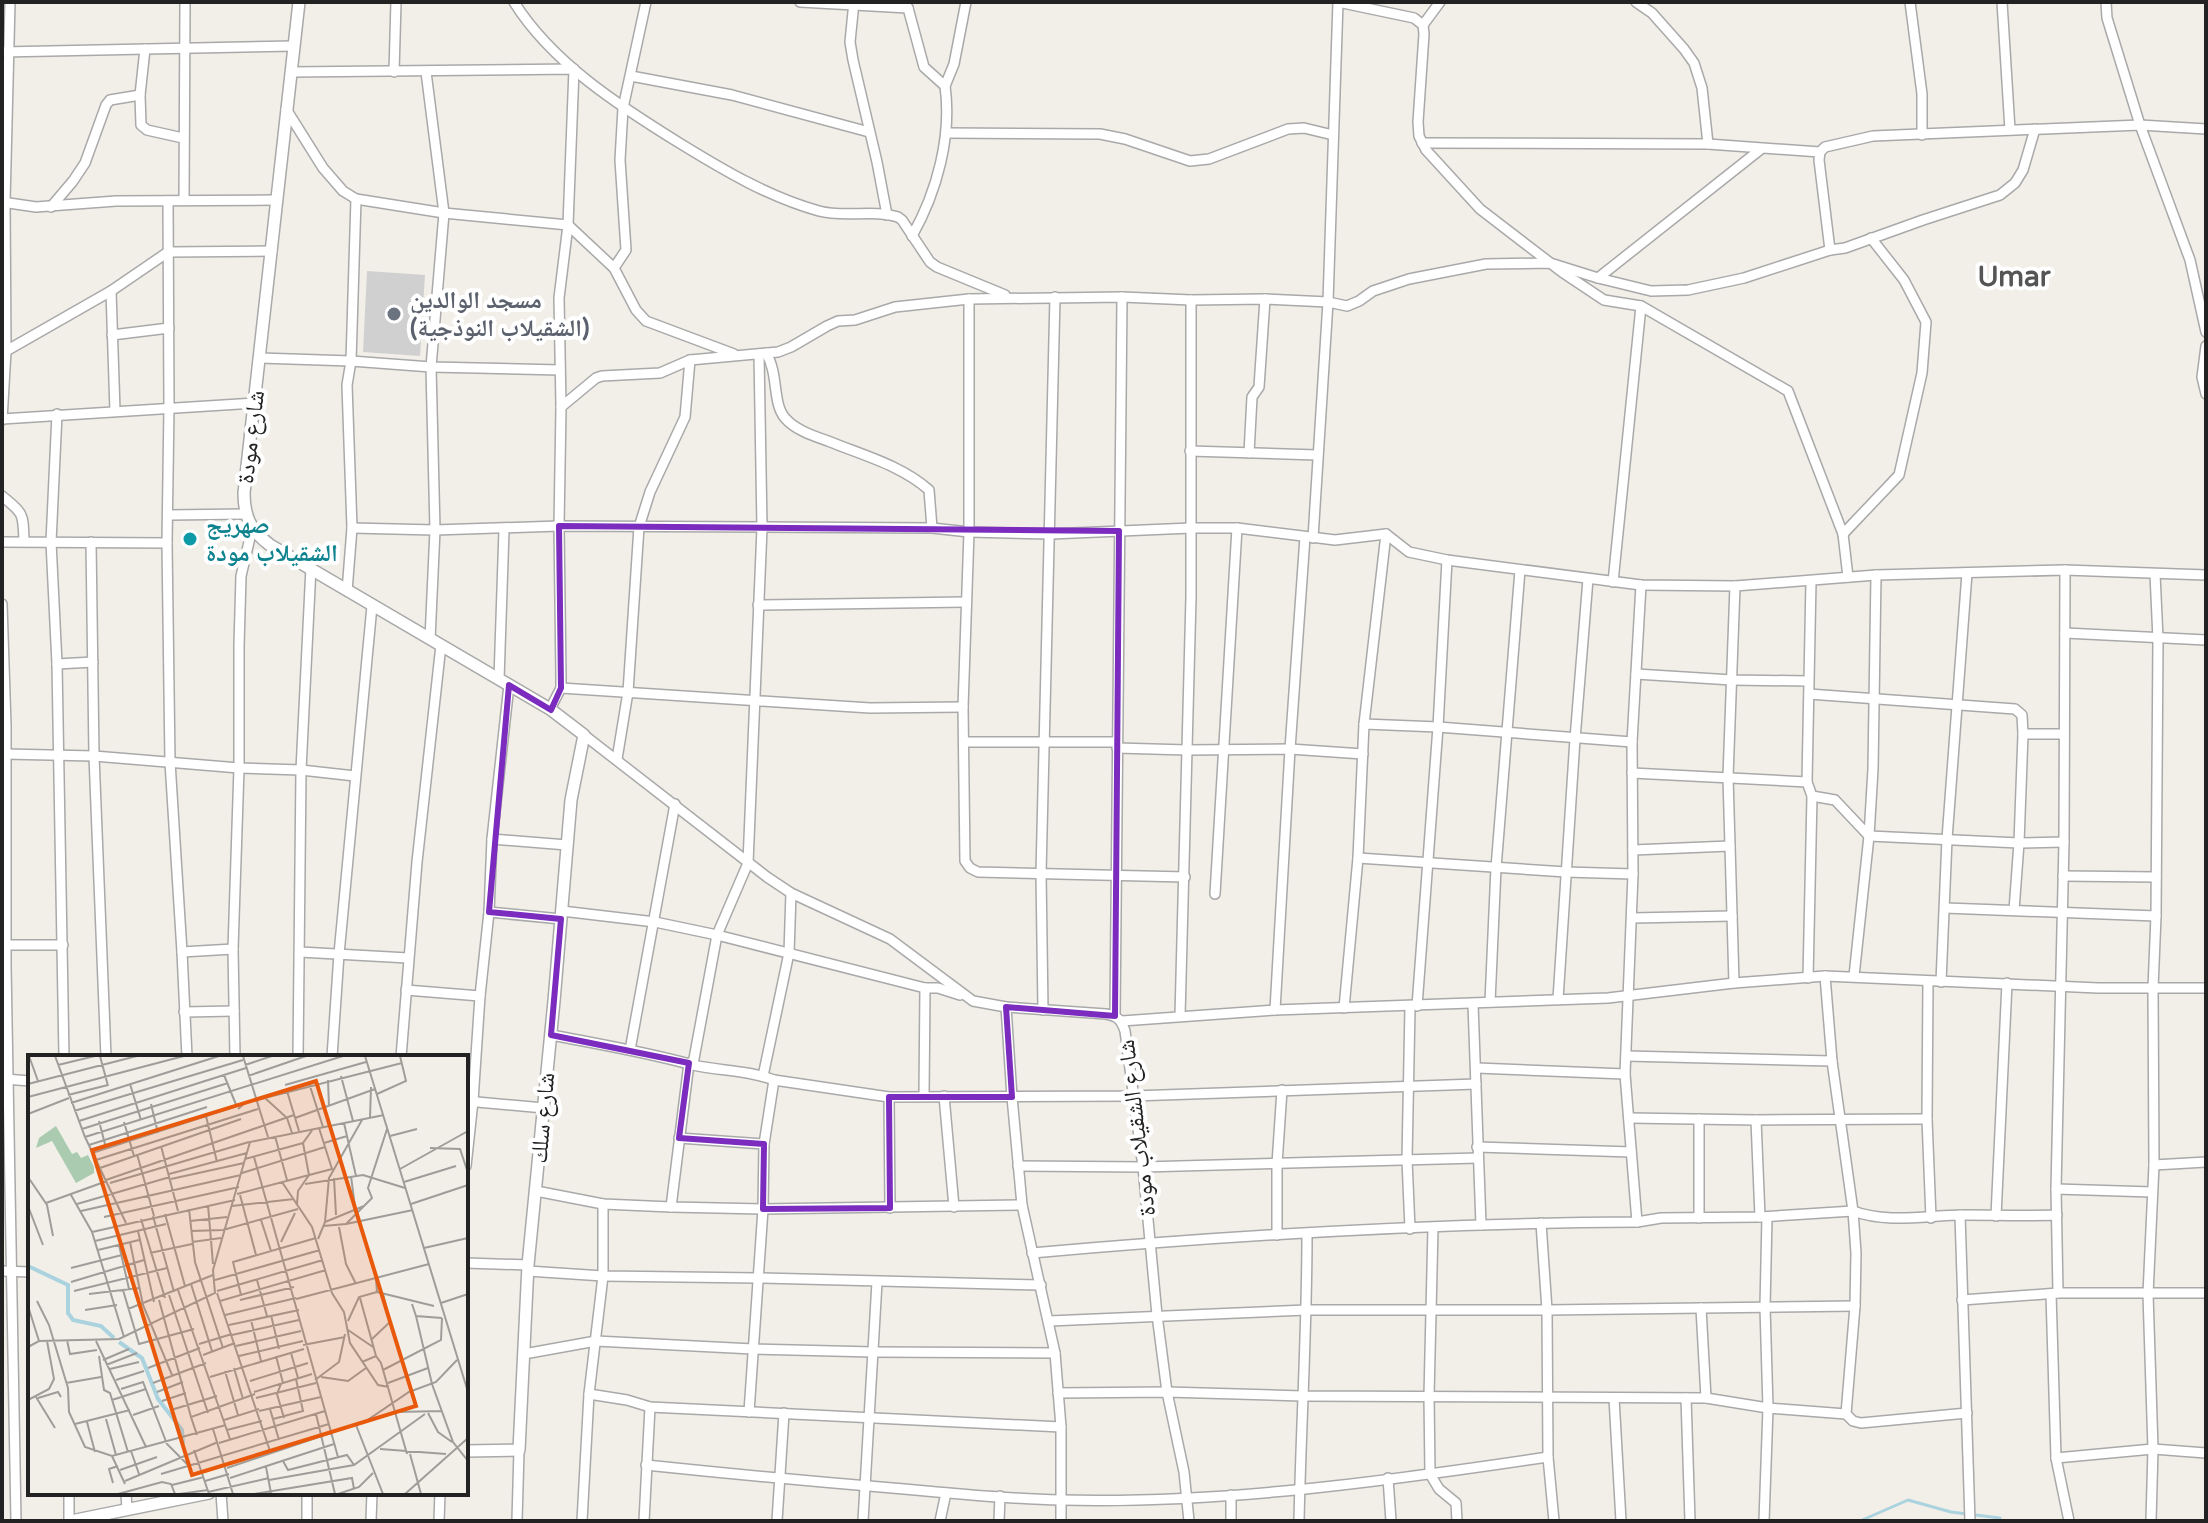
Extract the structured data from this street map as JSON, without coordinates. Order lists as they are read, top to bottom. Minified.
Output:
{"streets":{"street":["شارع مودة","شارع سلك","شارع الشقيلاب مودة"]},"crossings":[["شارع سلك","شارع الشقيلاب مودة"]],"districts":["Umar"],"places":["مسجد الوالدين (الشقيلاب النوذجية)","صهريج الشقيلاب مودة"]}
